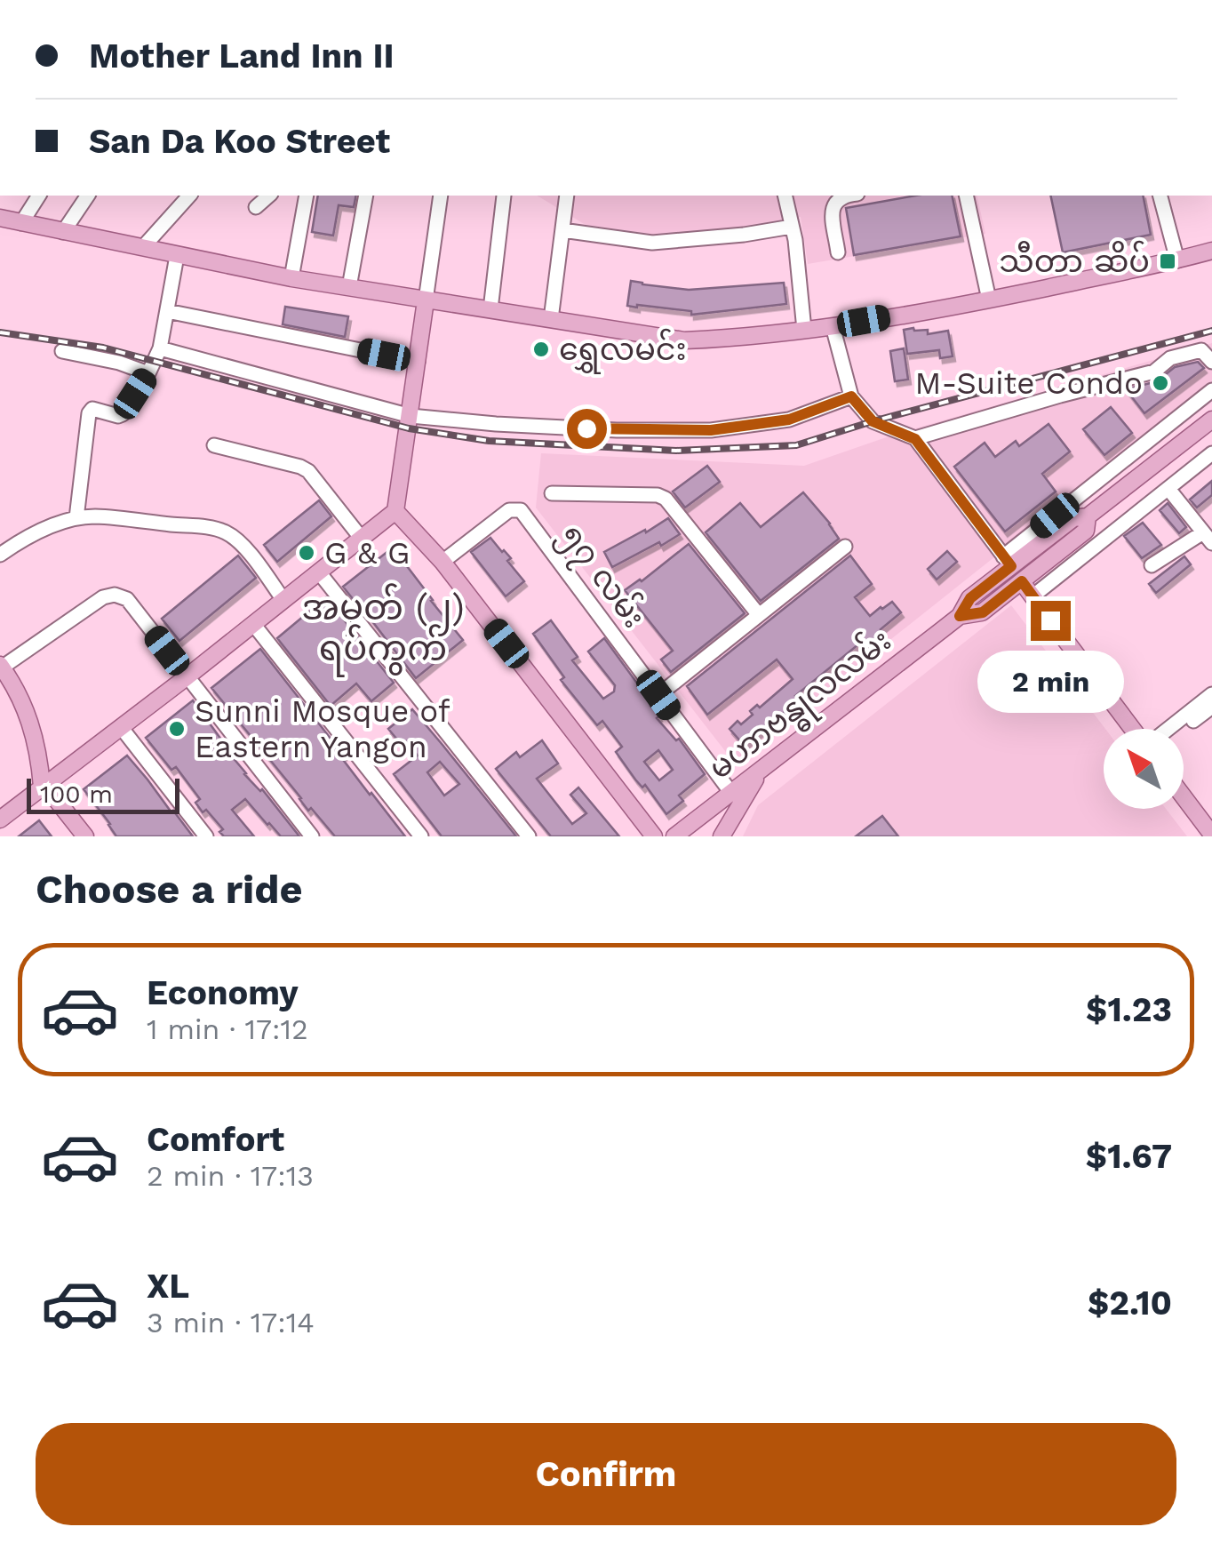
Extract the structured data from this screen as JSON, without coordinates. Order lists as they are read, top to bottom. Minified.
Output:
{"streets":{"main road":["မဟာဗန္ဓုလလမ်း"],"street":["၅၇ လမ်း"]},"crossings":[["၅၇ လမ်း","မဟာဗန္ဓုလလမ်း"]],"districts":["အမှတ် (၂) ရပ်ကွက်"],"places":{"transit":["သီတာ ဆိပ်"],"other":["ရွှေလမင်း","M-Suite Condo","G & G","Sunni Mosque of Eastern Yangon"]},"scale_bar":"100 m","north":"top left","page":{"banner":["Mother Land Inn II","San Da Koo Street"],"bubble":"2 min","scale":"100 m","heading":"Choose a ride","list":[{"name":"Economy","note":"1 min · 17:12","value":"$1.23"},{"name":"Comfort","note":"2 min · 17:13","value":"$1.67"},{"name":"XL","note":"3 min · 17:14","value":"$2.10"}],"buttons":"Confirm"}}
